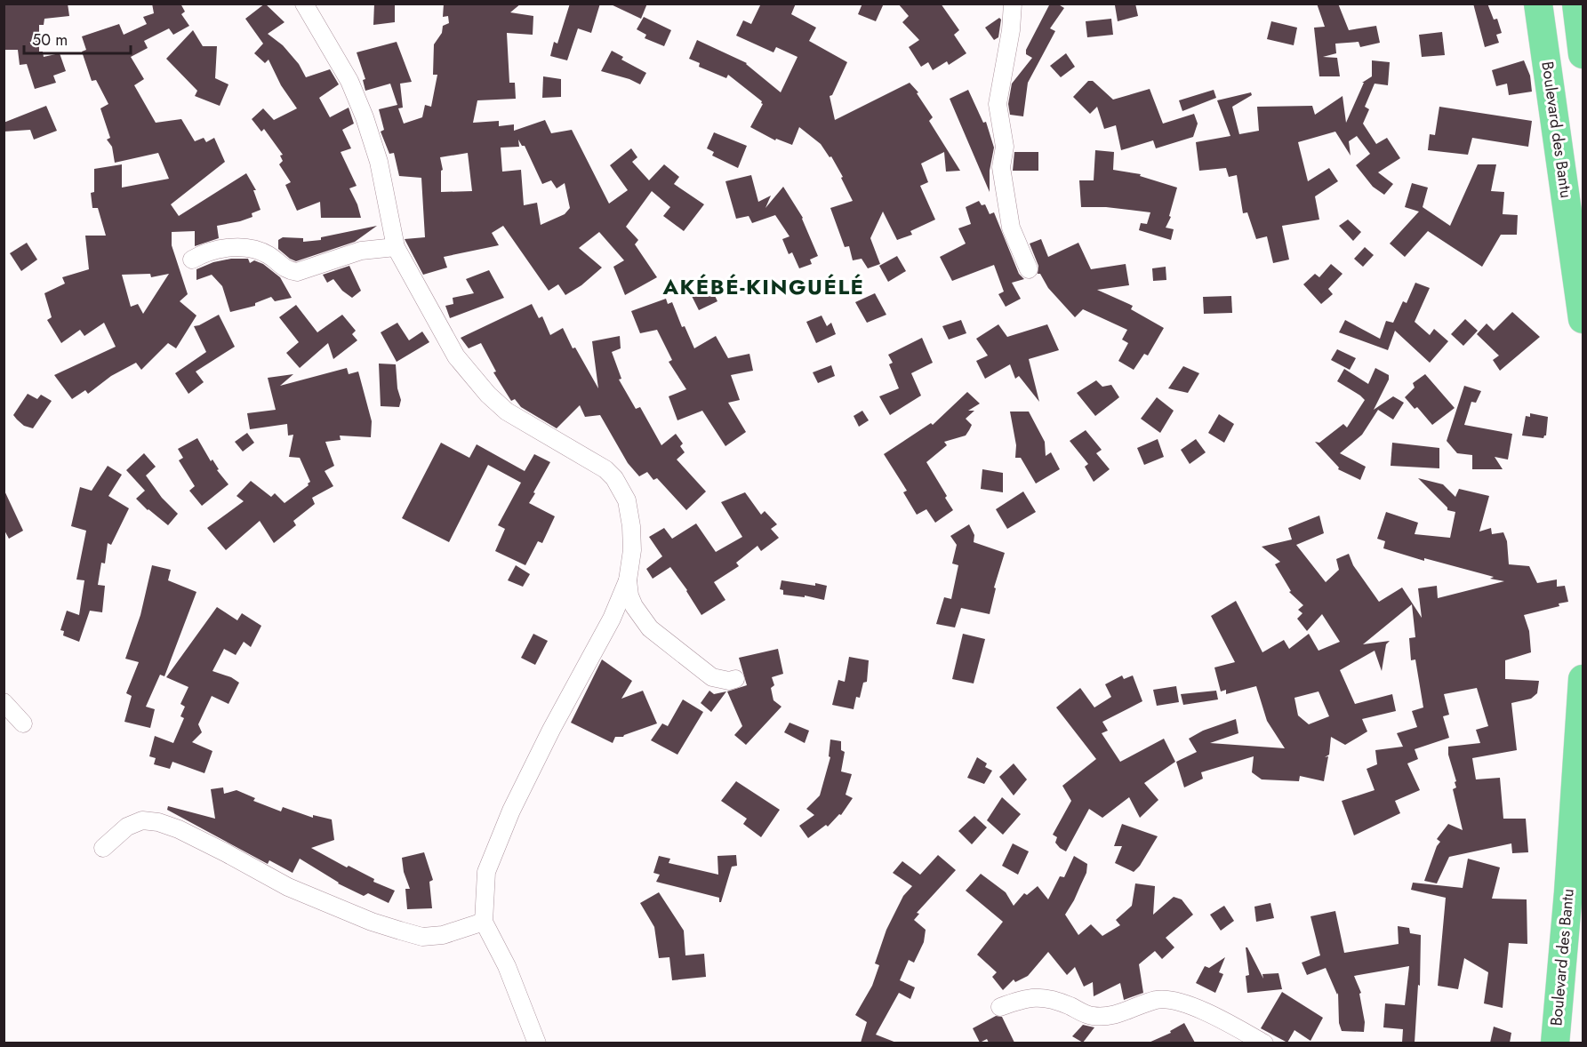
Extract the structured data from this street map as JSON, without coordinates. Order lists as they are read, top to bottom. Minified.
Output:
{"streets":{"highway":["Boulevard des Bantu"]},"districts":["AKÉBÉ-KINGUÉLÉ"],"scale_bar":"50 m"}
